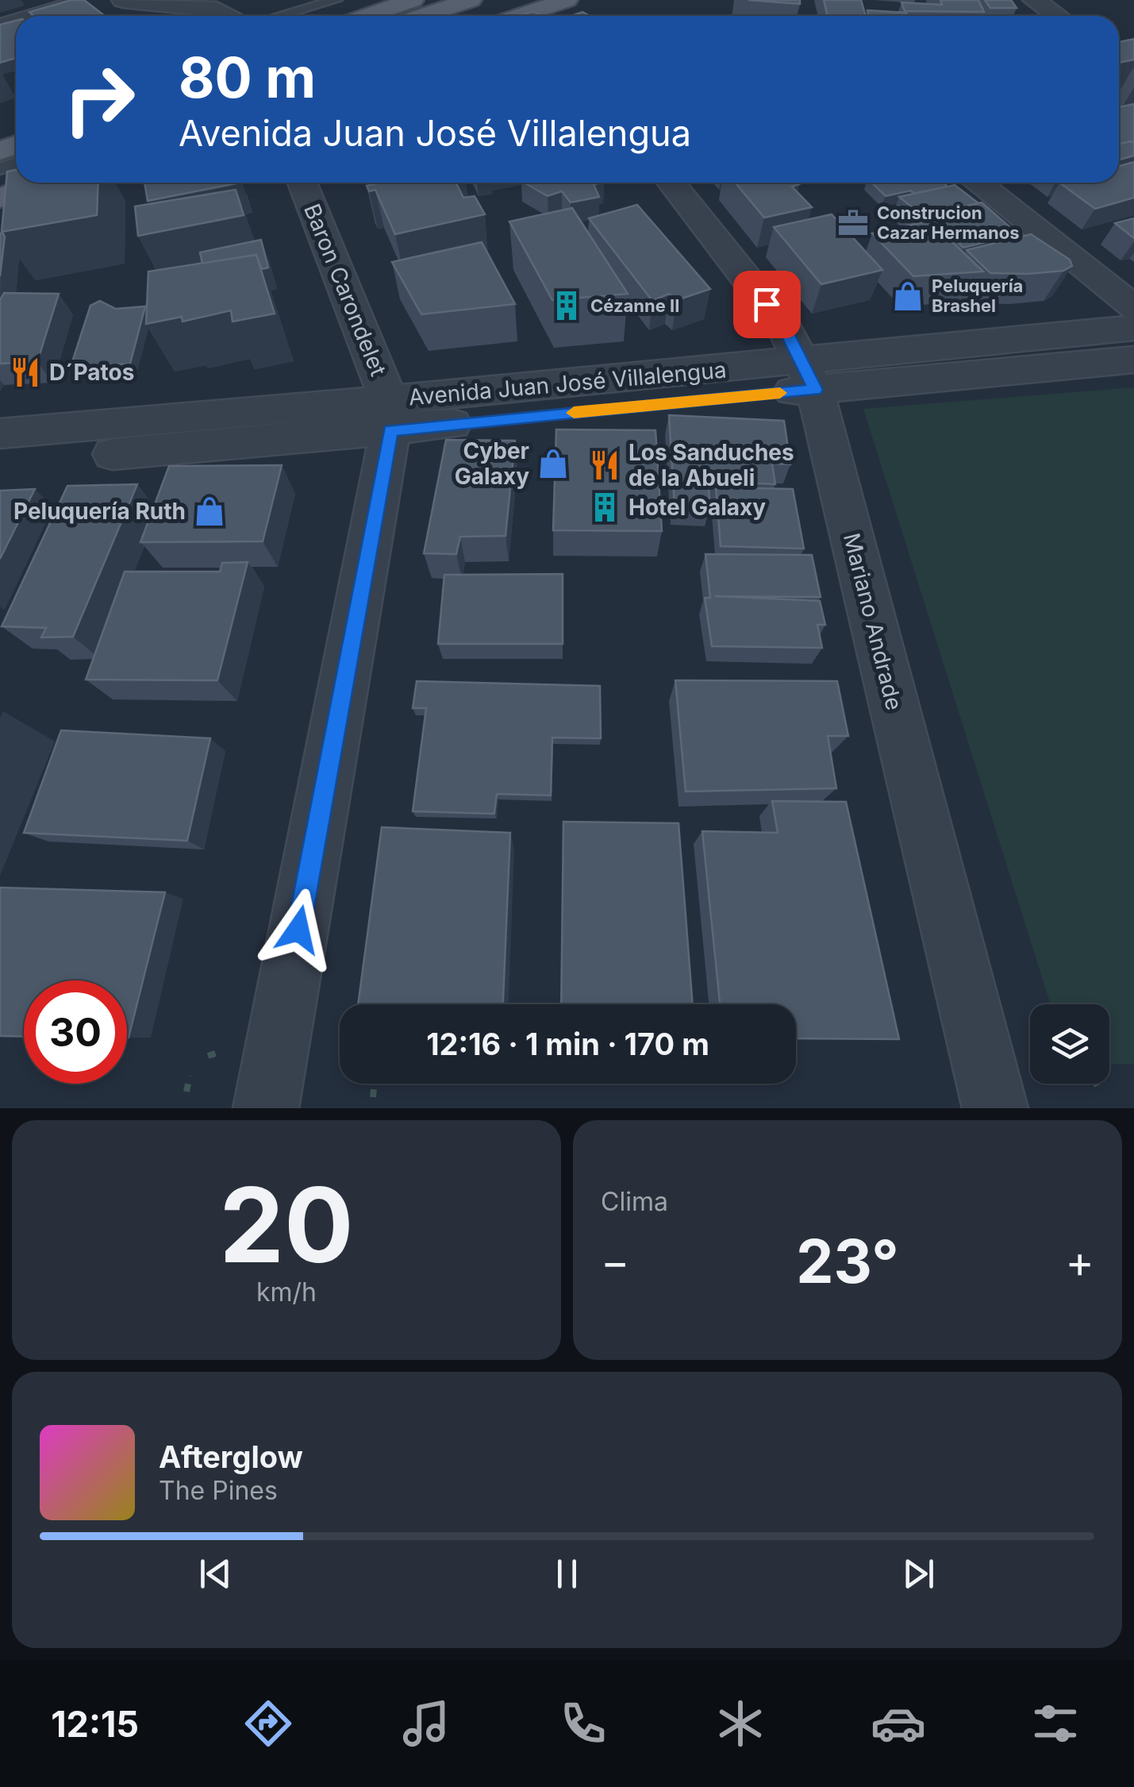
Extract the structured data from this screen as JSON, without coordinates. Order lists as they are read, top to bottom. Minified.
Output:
{"streets":{"street":["Baron Carondelet","Avenida Juan José Villalengua","Mariano Andrade"]},"crossings":[["Baron Carondelet","Avenida Juan José Villalengua"],["Avenida Juan José Villalengua","Mariano Andrade"]],"places":{"office":["Construcion Cazar Hermanos"],"shop":["Peluquería Brashel","Cyber Galaxy","Peluquería Ruth"],"building":["Cézanne II","Hotel Galaxy"],"restaurant":["D´Patos","Los Sanduches de la Abueli"]},"page":{"turn":["80 m","Avenida Juan José Villalengua"],"limit":"30","trip":"12:16 · 1 min · 170 m","tile":[["20","km/h"],"Clima"],"heat":["−","23°","+"],"song":["Afterglow","The Pines"],"tabs":"12:15"}}
